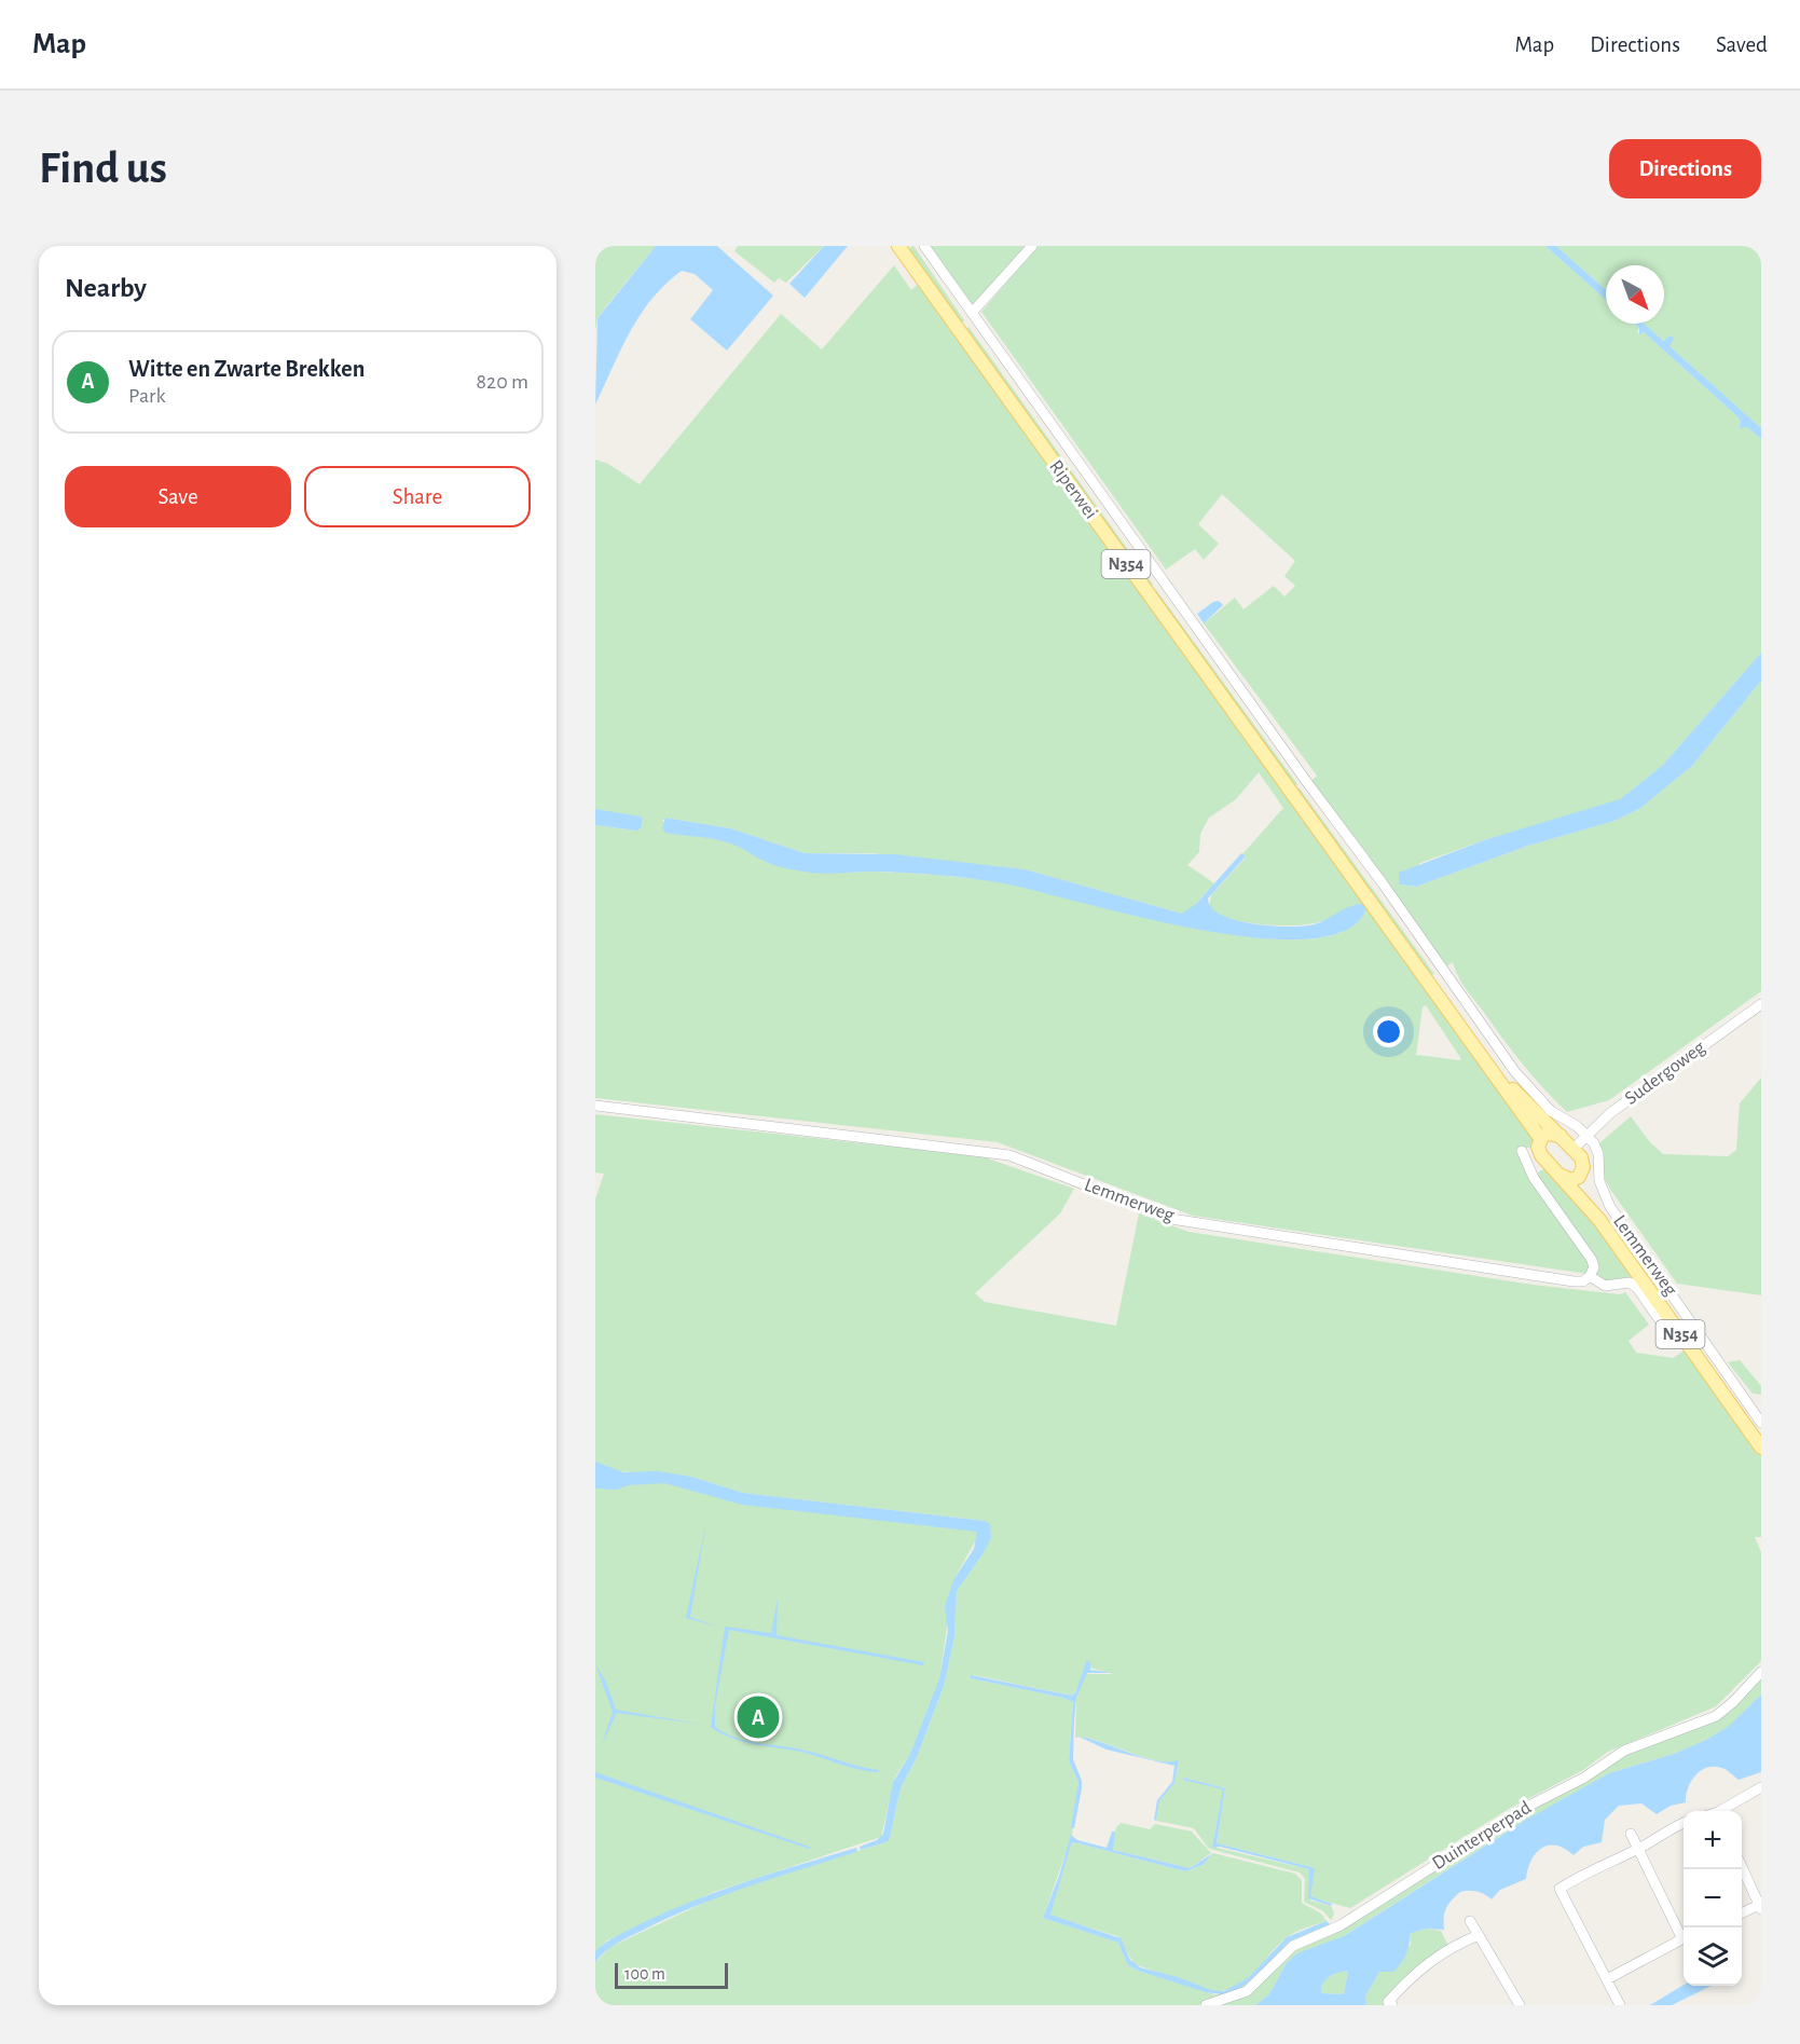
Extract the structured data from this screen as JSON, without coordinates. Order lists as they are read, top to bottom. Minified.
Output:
{"streets":{"main road":["Riperwei","N354","Lemmerweg"],"street":["Sudergoweg","Duinterperpad"]},"crossings":[["Riperwei","N354"],["Riperwei","Sudergoweg"],["Riperwei","Lemmerweg"],["N354","Sudergoweg"],["N354","Lemmerweg"],["Sudergoweg","Lemmerweg"]],"scale_bar":"100 m","north":"bottom right","page":{"header":"Map","nav":["Map","Directions","Saved"],"buttons":["Directions",["Save","Share"]],"title":"Find us","heading":"Nearby","list":[{"mark":"A","name":"Witte en Zwarte Brekken","note":"Park","value":"820 m"}],"pins":"A","map_buttons":["+","−"],"scale":"100 m"}}
